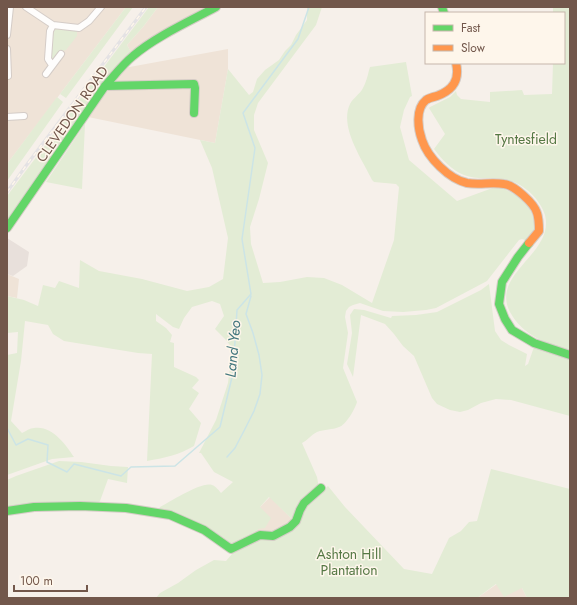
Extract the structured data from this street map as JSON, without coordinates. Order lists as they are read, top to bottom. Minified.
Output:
{"streets":{"main road":["CLEVEDON ROAD"]},"water":["Land Yeo"],"parks":["Tyntesfield","Ashton Hill Plantation"],"legend":["Fast","Slow"],"scale_bar":"100 m"}
